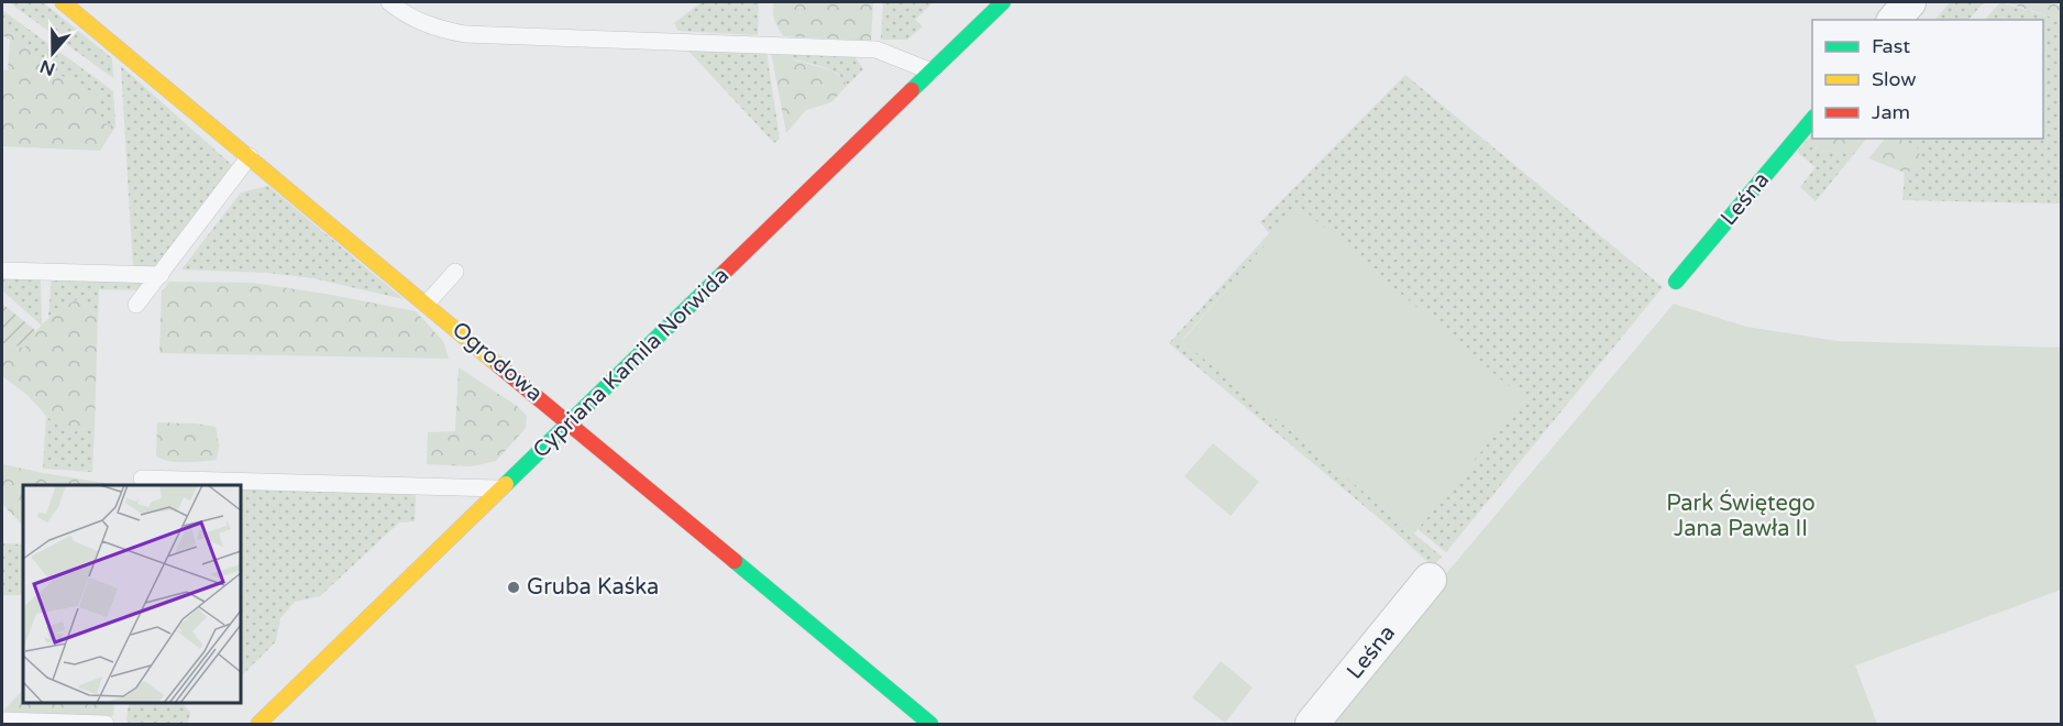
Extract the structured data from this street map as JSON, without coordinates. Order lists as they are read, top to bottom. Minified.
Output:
{"streets":{"street":["Leśna","Ogrodowa","Cypriana Kamila Norwida"]},"crossings":[["Ogrodowa","Cypriana Kamila Norwida"]],"parks":["Park Świętego Jana Pawła II"],"places":["Gruba Kaśka"],"legend":["Fast","Slow","Jam"],"north":"bottom"}
